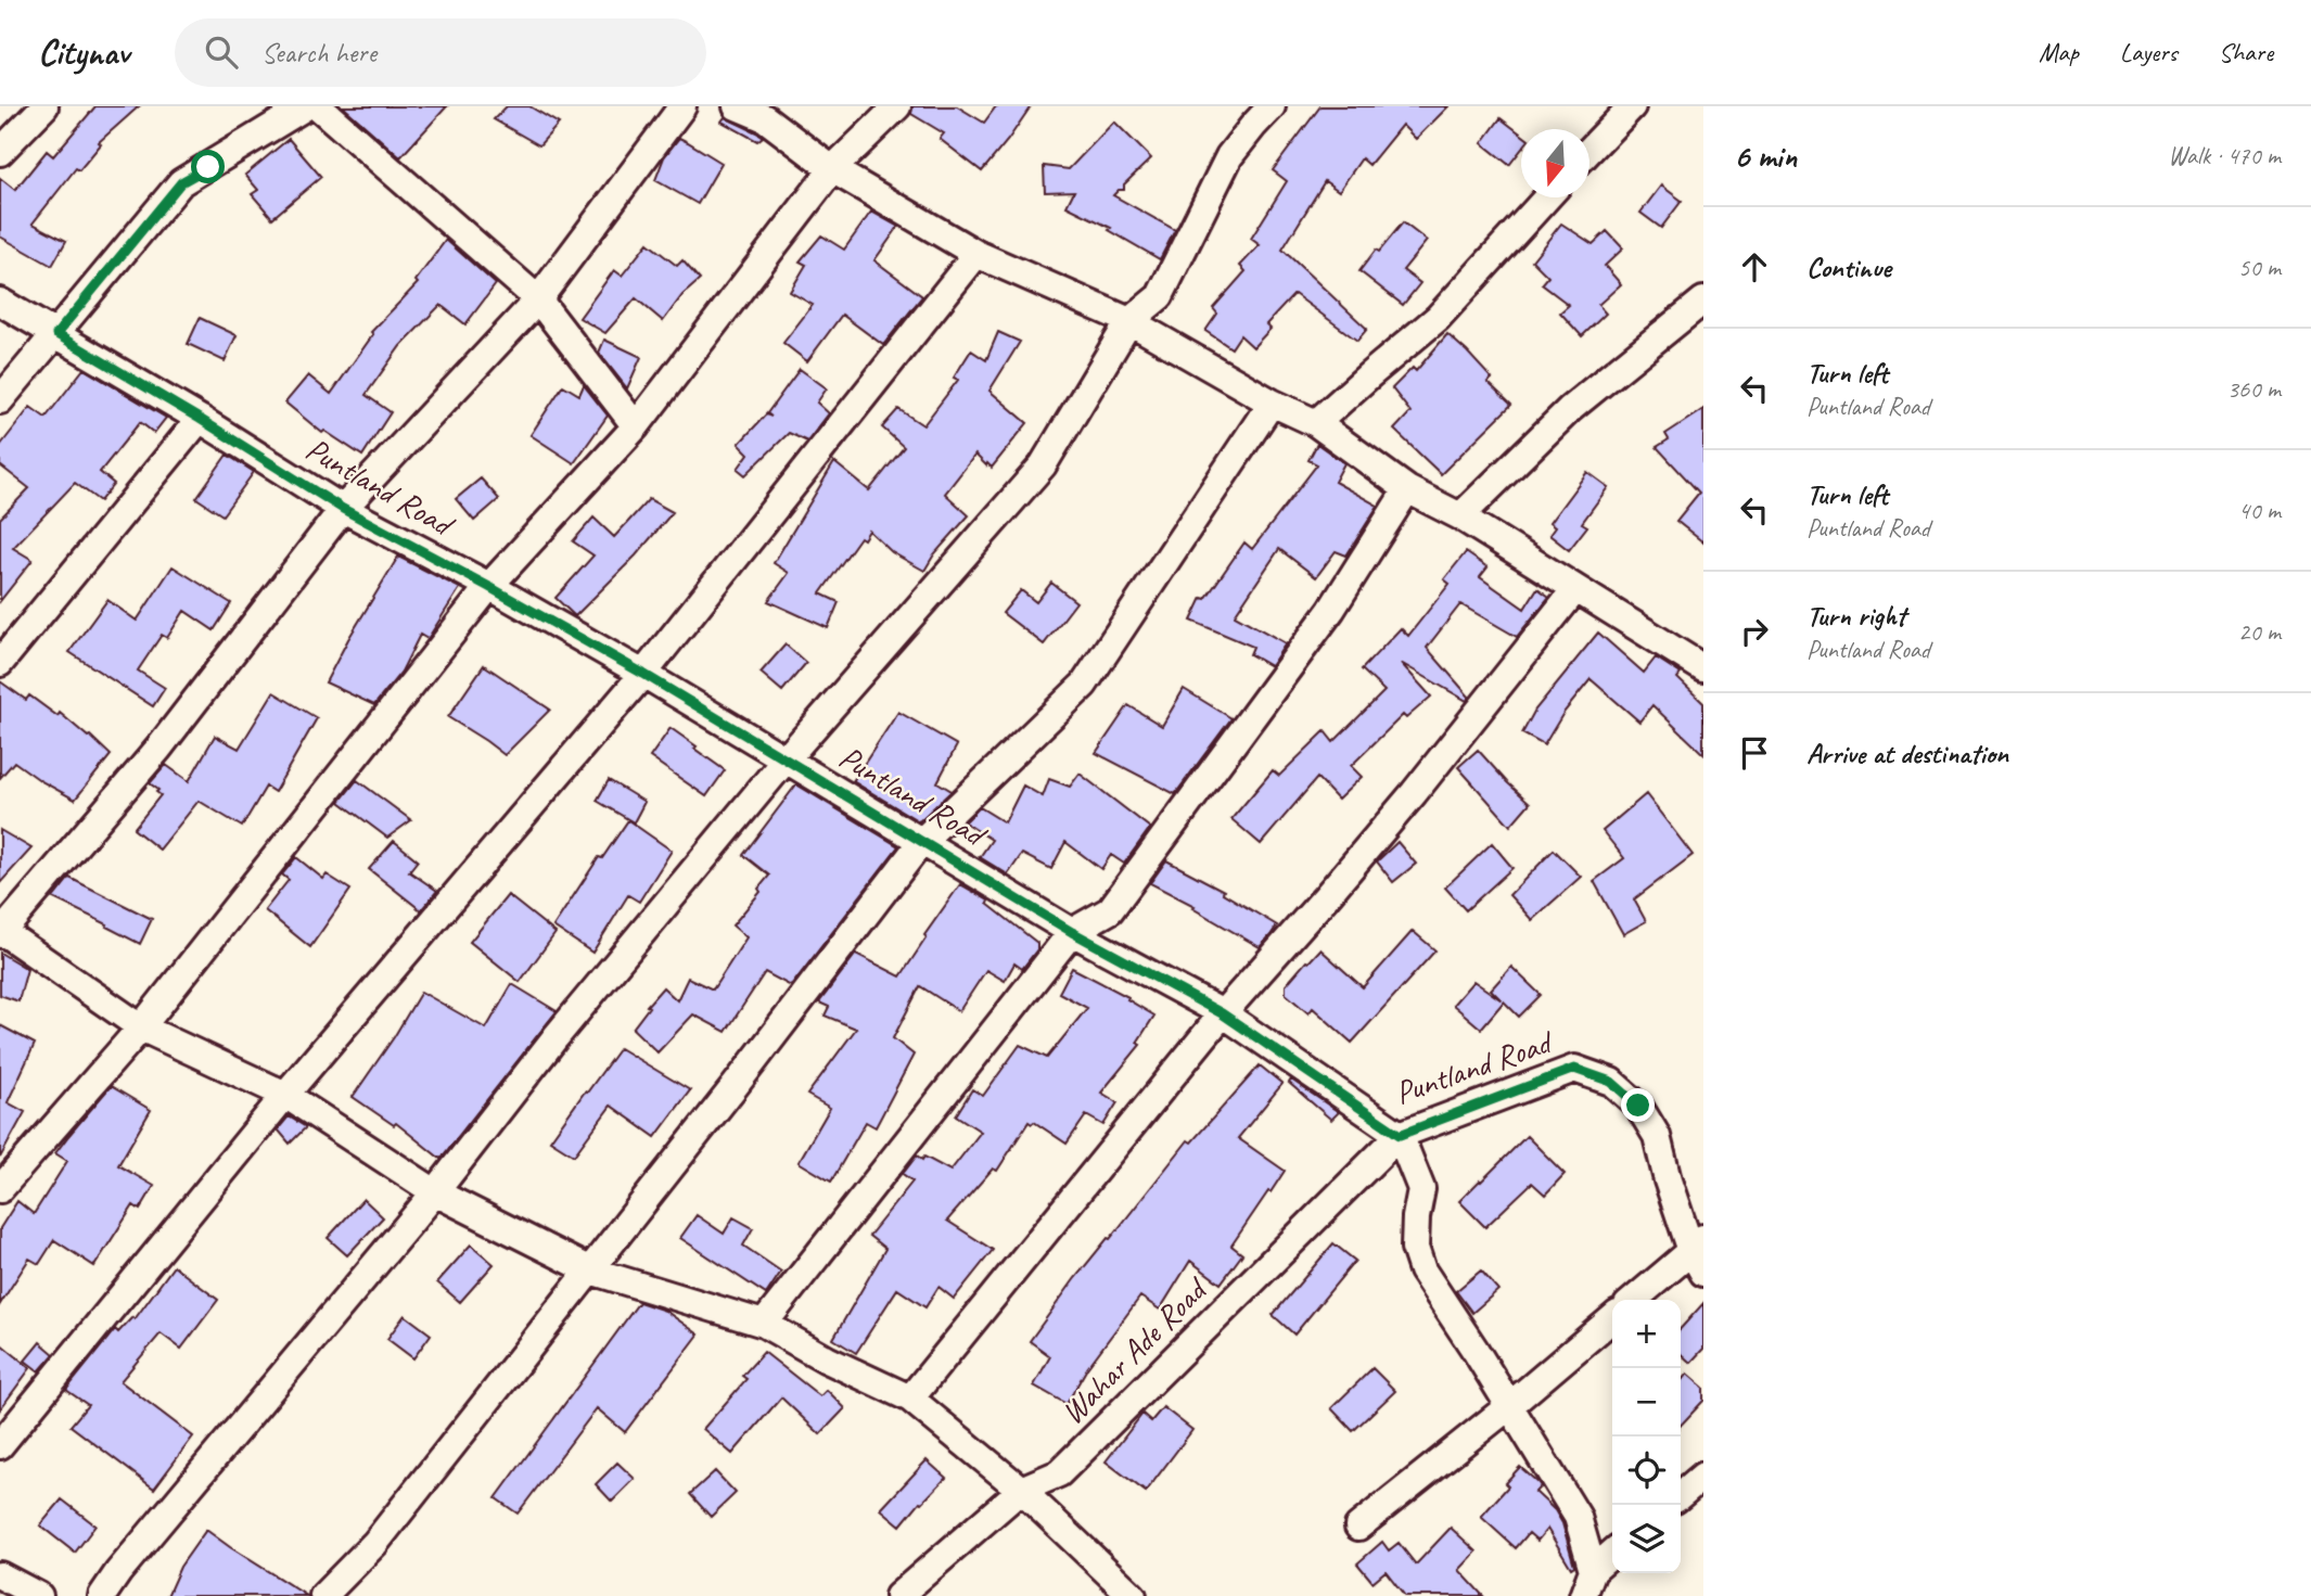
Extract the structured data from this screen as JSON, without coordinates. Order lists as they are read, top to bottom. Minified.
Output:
{"streets":{"street":["Puntland Road","Wahar Ade Road"]},"crossings":[["Puntland Road","Wahar Ade Road"]],"north":"bottom","page":{"header":"Citynav","search":"Search here","nav":["Map","Layers","Share"],"heading":["6 min","Walk · 470 m"],"list":[["Continue","50 m"],["Turn left","Puntland Road","360 m"],["Turn left","Puntland Road","40 m"],["Turn right","Puntland Road","20 m"],"Arrive at destination"],"map_buttons":["+","−"]}}
